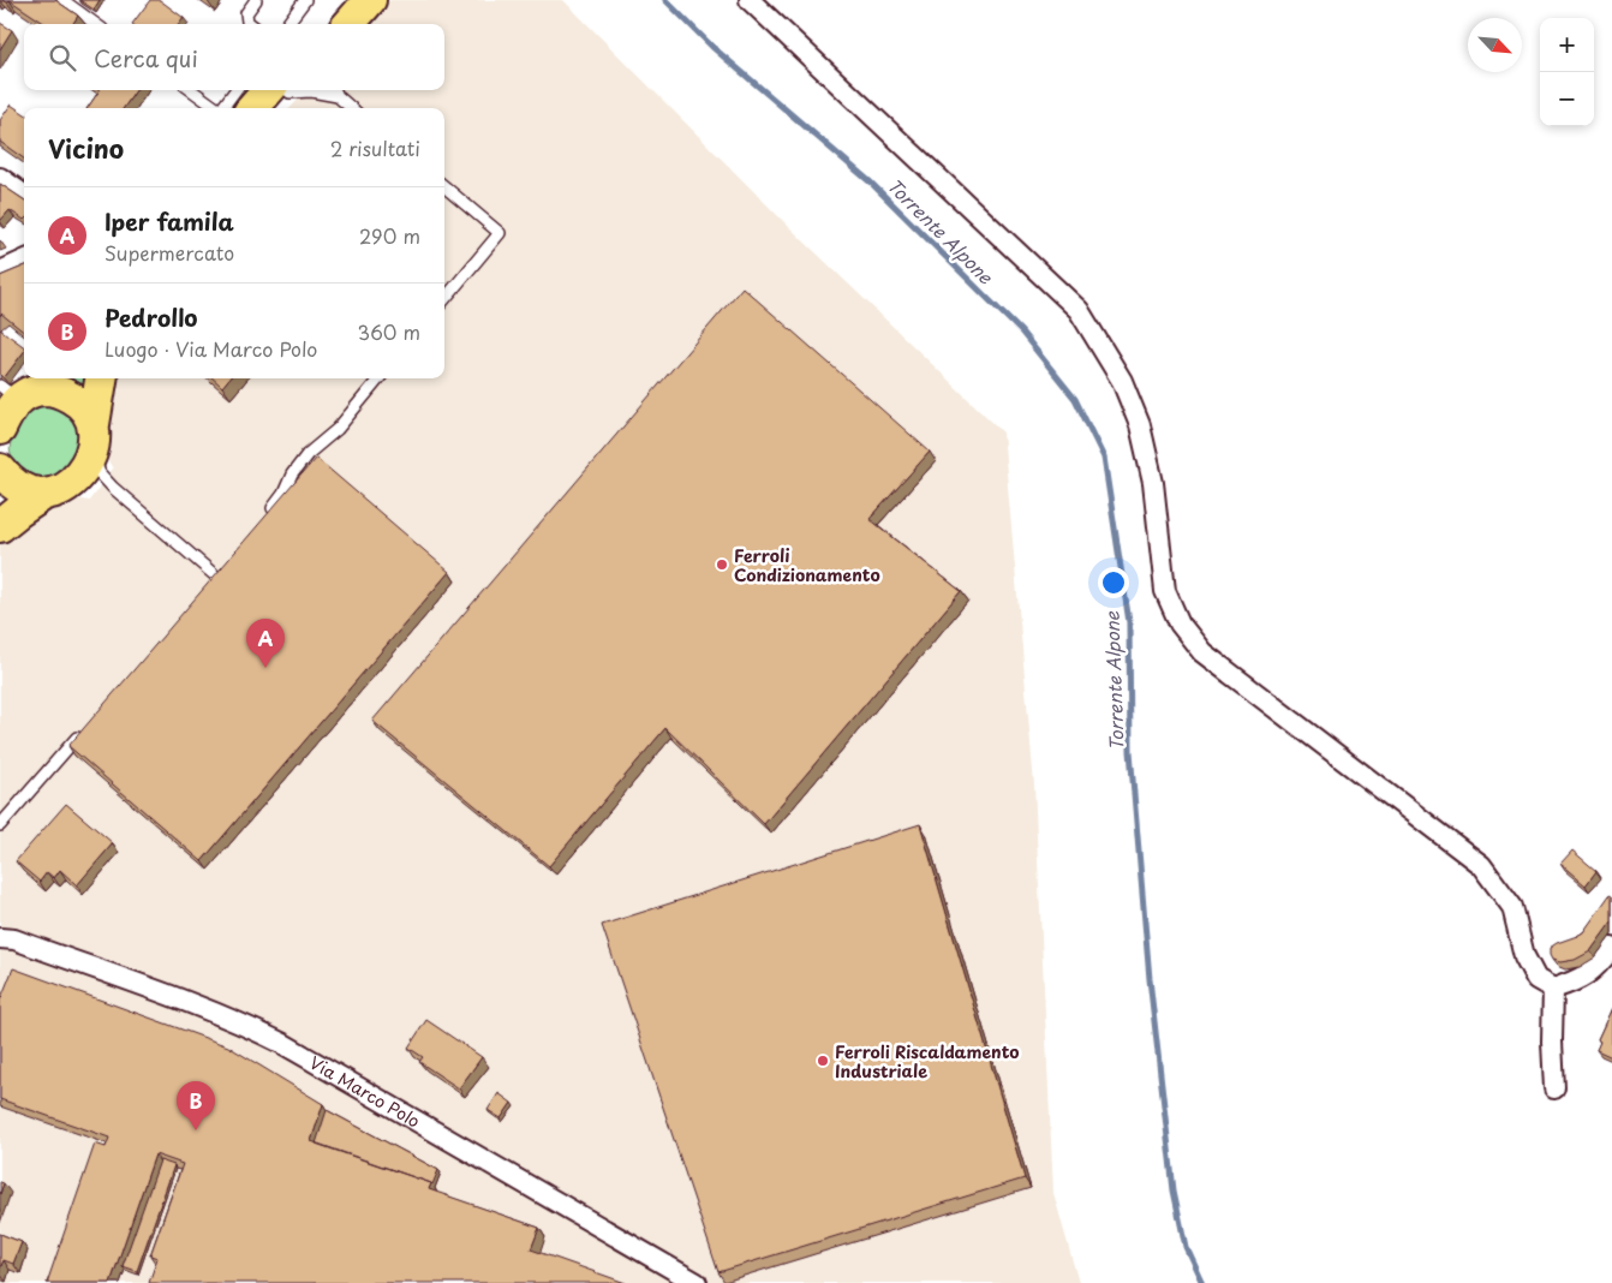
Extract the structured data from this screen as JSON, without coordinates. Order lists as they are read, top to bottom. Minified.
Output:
{"streets":{"street":["Via Marco Polo"]},"water":["Torrente Alpone"],"places":["Ferroli Condizionamento","Ferroli Riscaldamento Industriale"],"north":"bottom right","page":{"map_buttons":["+","−"],"search":"Cerca qui","heading":["Vicino","2 risultati"],"list":[{"mark":"A","name":"Iper famila","note":"Supermercato","value":"290 m"},{"mark":"B","name":"Pedrollo","note":"Luogo · Via Marco Polo","value":"360 m"}],"pins":["A","B"]}}
